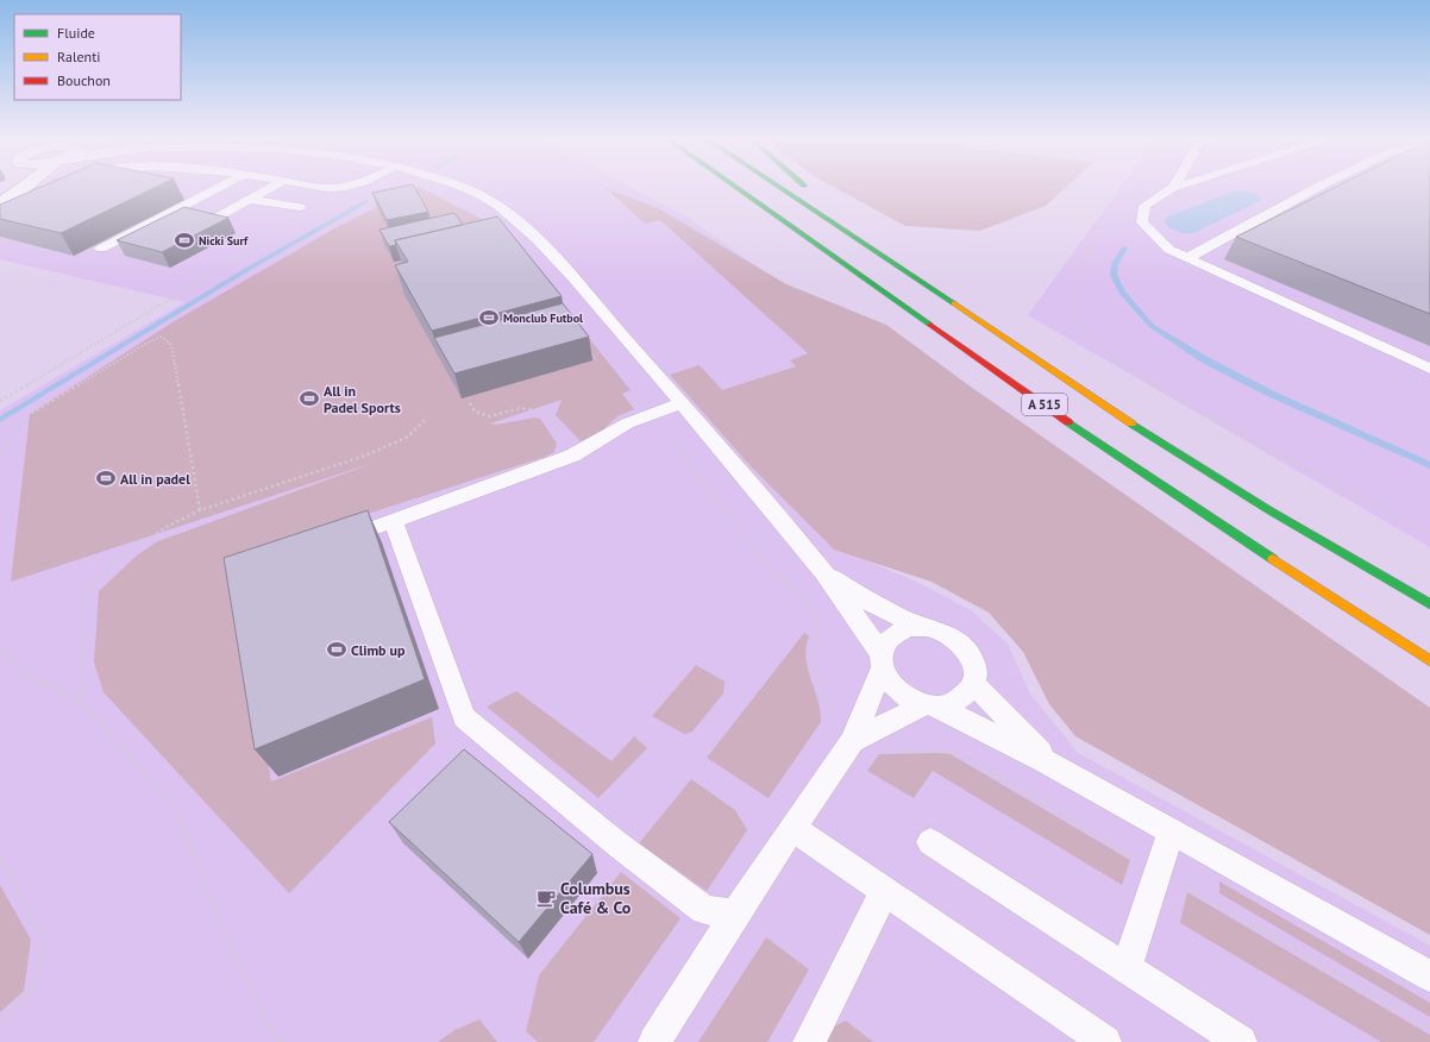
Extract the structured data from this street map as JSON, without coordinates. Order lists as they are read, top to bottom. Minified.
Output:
{"streets":{"highway":["A 515"]},"places":{"sports":["Nicki Surf","Monclub Futbol","All in Padel Sports","All in padel","Climb up"],"cafe":["Columbus Café & Co"]},"legend":["Fluide","Ralenti","Bouchon"]}
